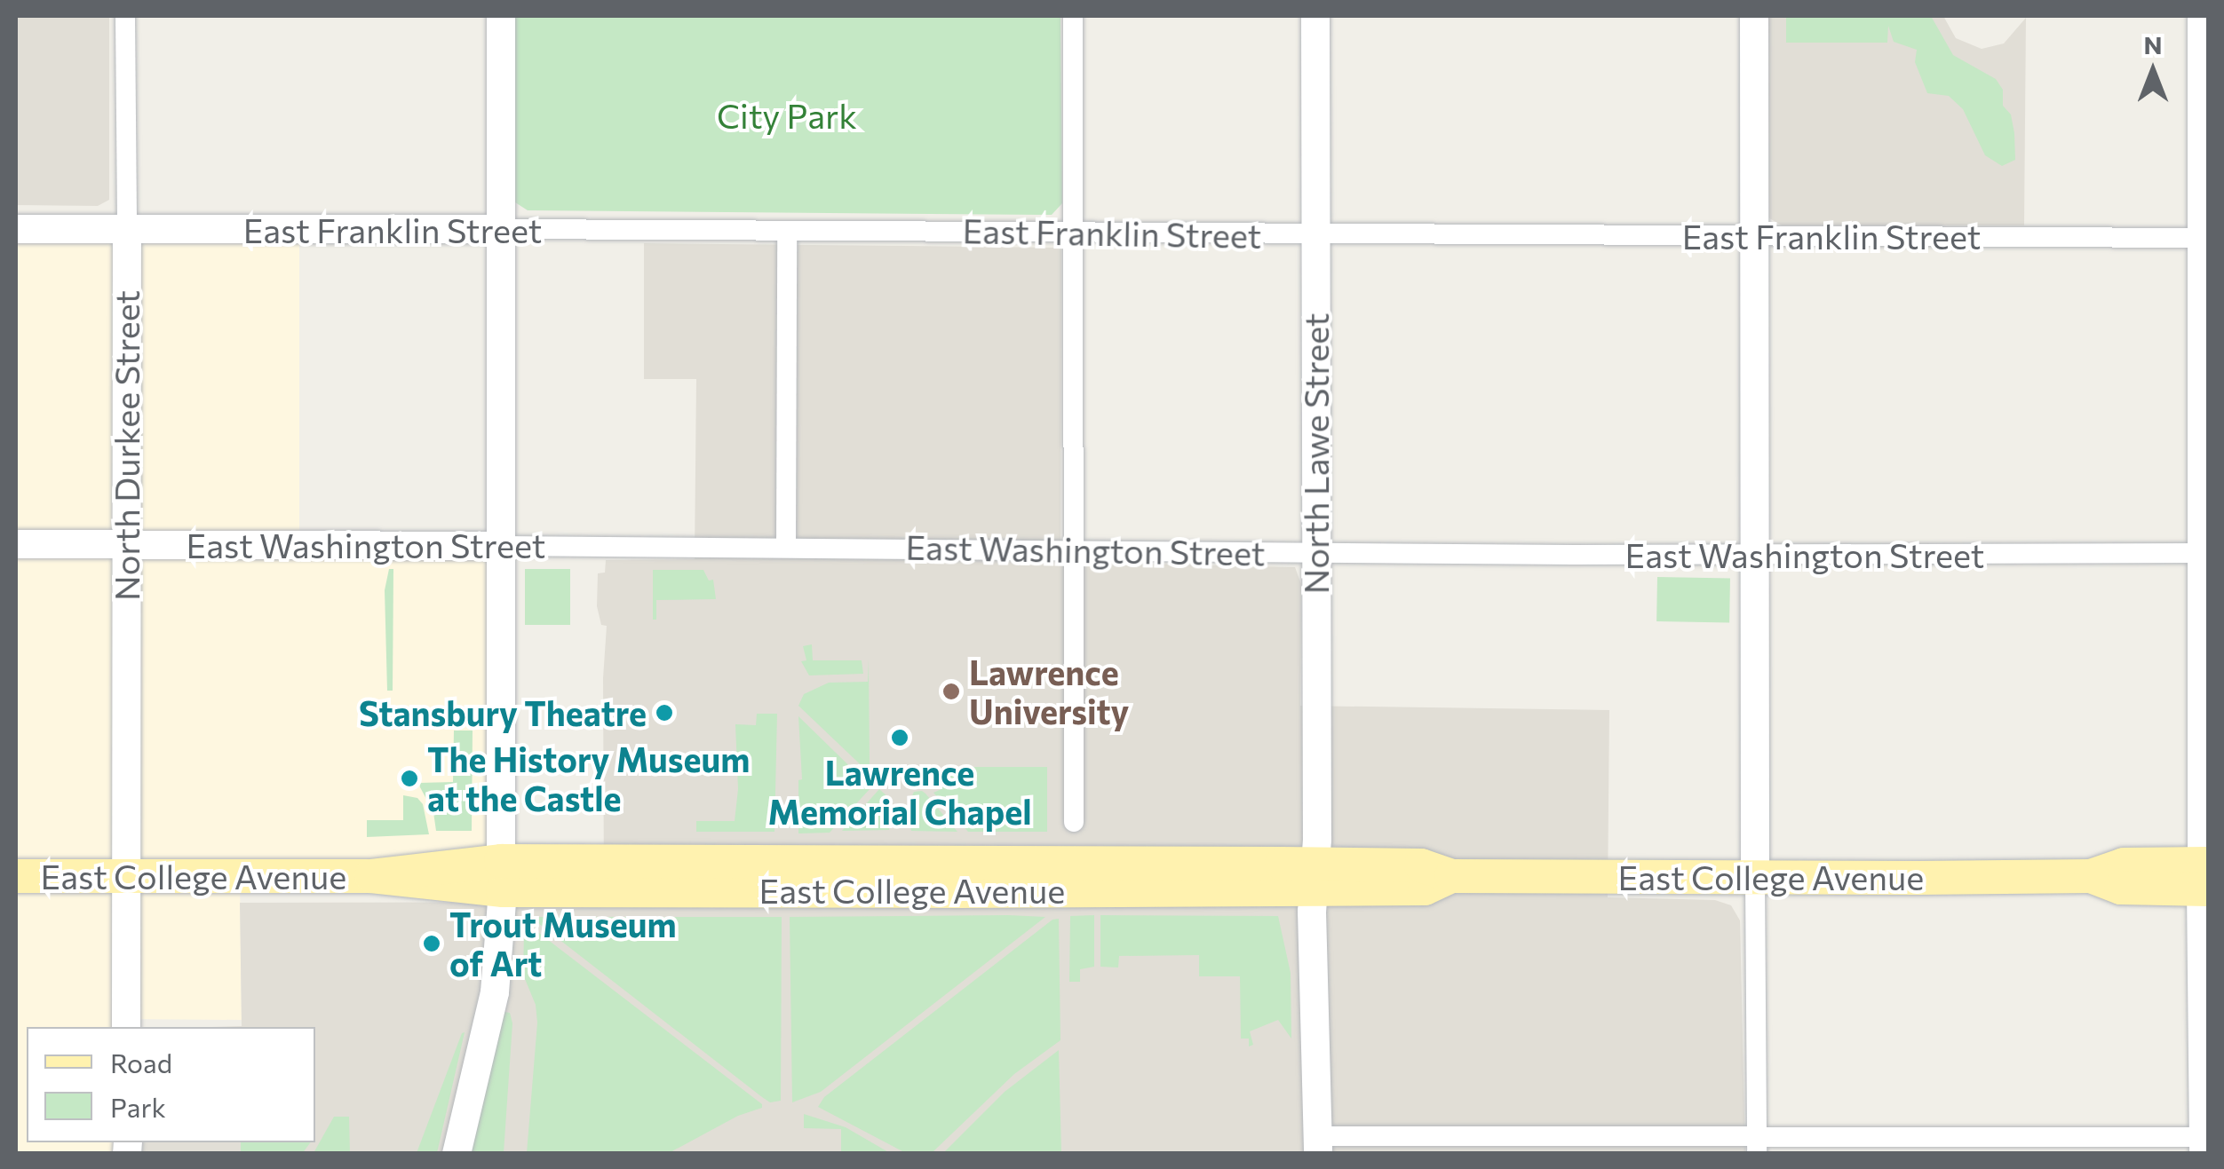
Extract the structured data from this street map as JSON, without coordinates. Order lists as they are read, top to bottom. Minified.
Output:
{"streets":{"main road":["East College Avenue"],"street":["East Franklin Street","North Durkee Street","North Lawe Street","East Washington Street"]},"crossings":[["East Franklin Street","North Durkee Street"],["East Franklin Street","North Lawe Street"],["North Durkee Street","East Washington Street"],["North Durkee Street","East College Avenue"],["North Lawe Street","East Washington Street"],["North Lawe Street","East College Avenue"]],"parks":["City Park"],"places":["Lawrence University","Stansbury Theatre","Lawrence Memorial Chapel","The History Museum at the Castle","Trout Museum of Art"],"legend":["Road","Park"],"north":"top"}
